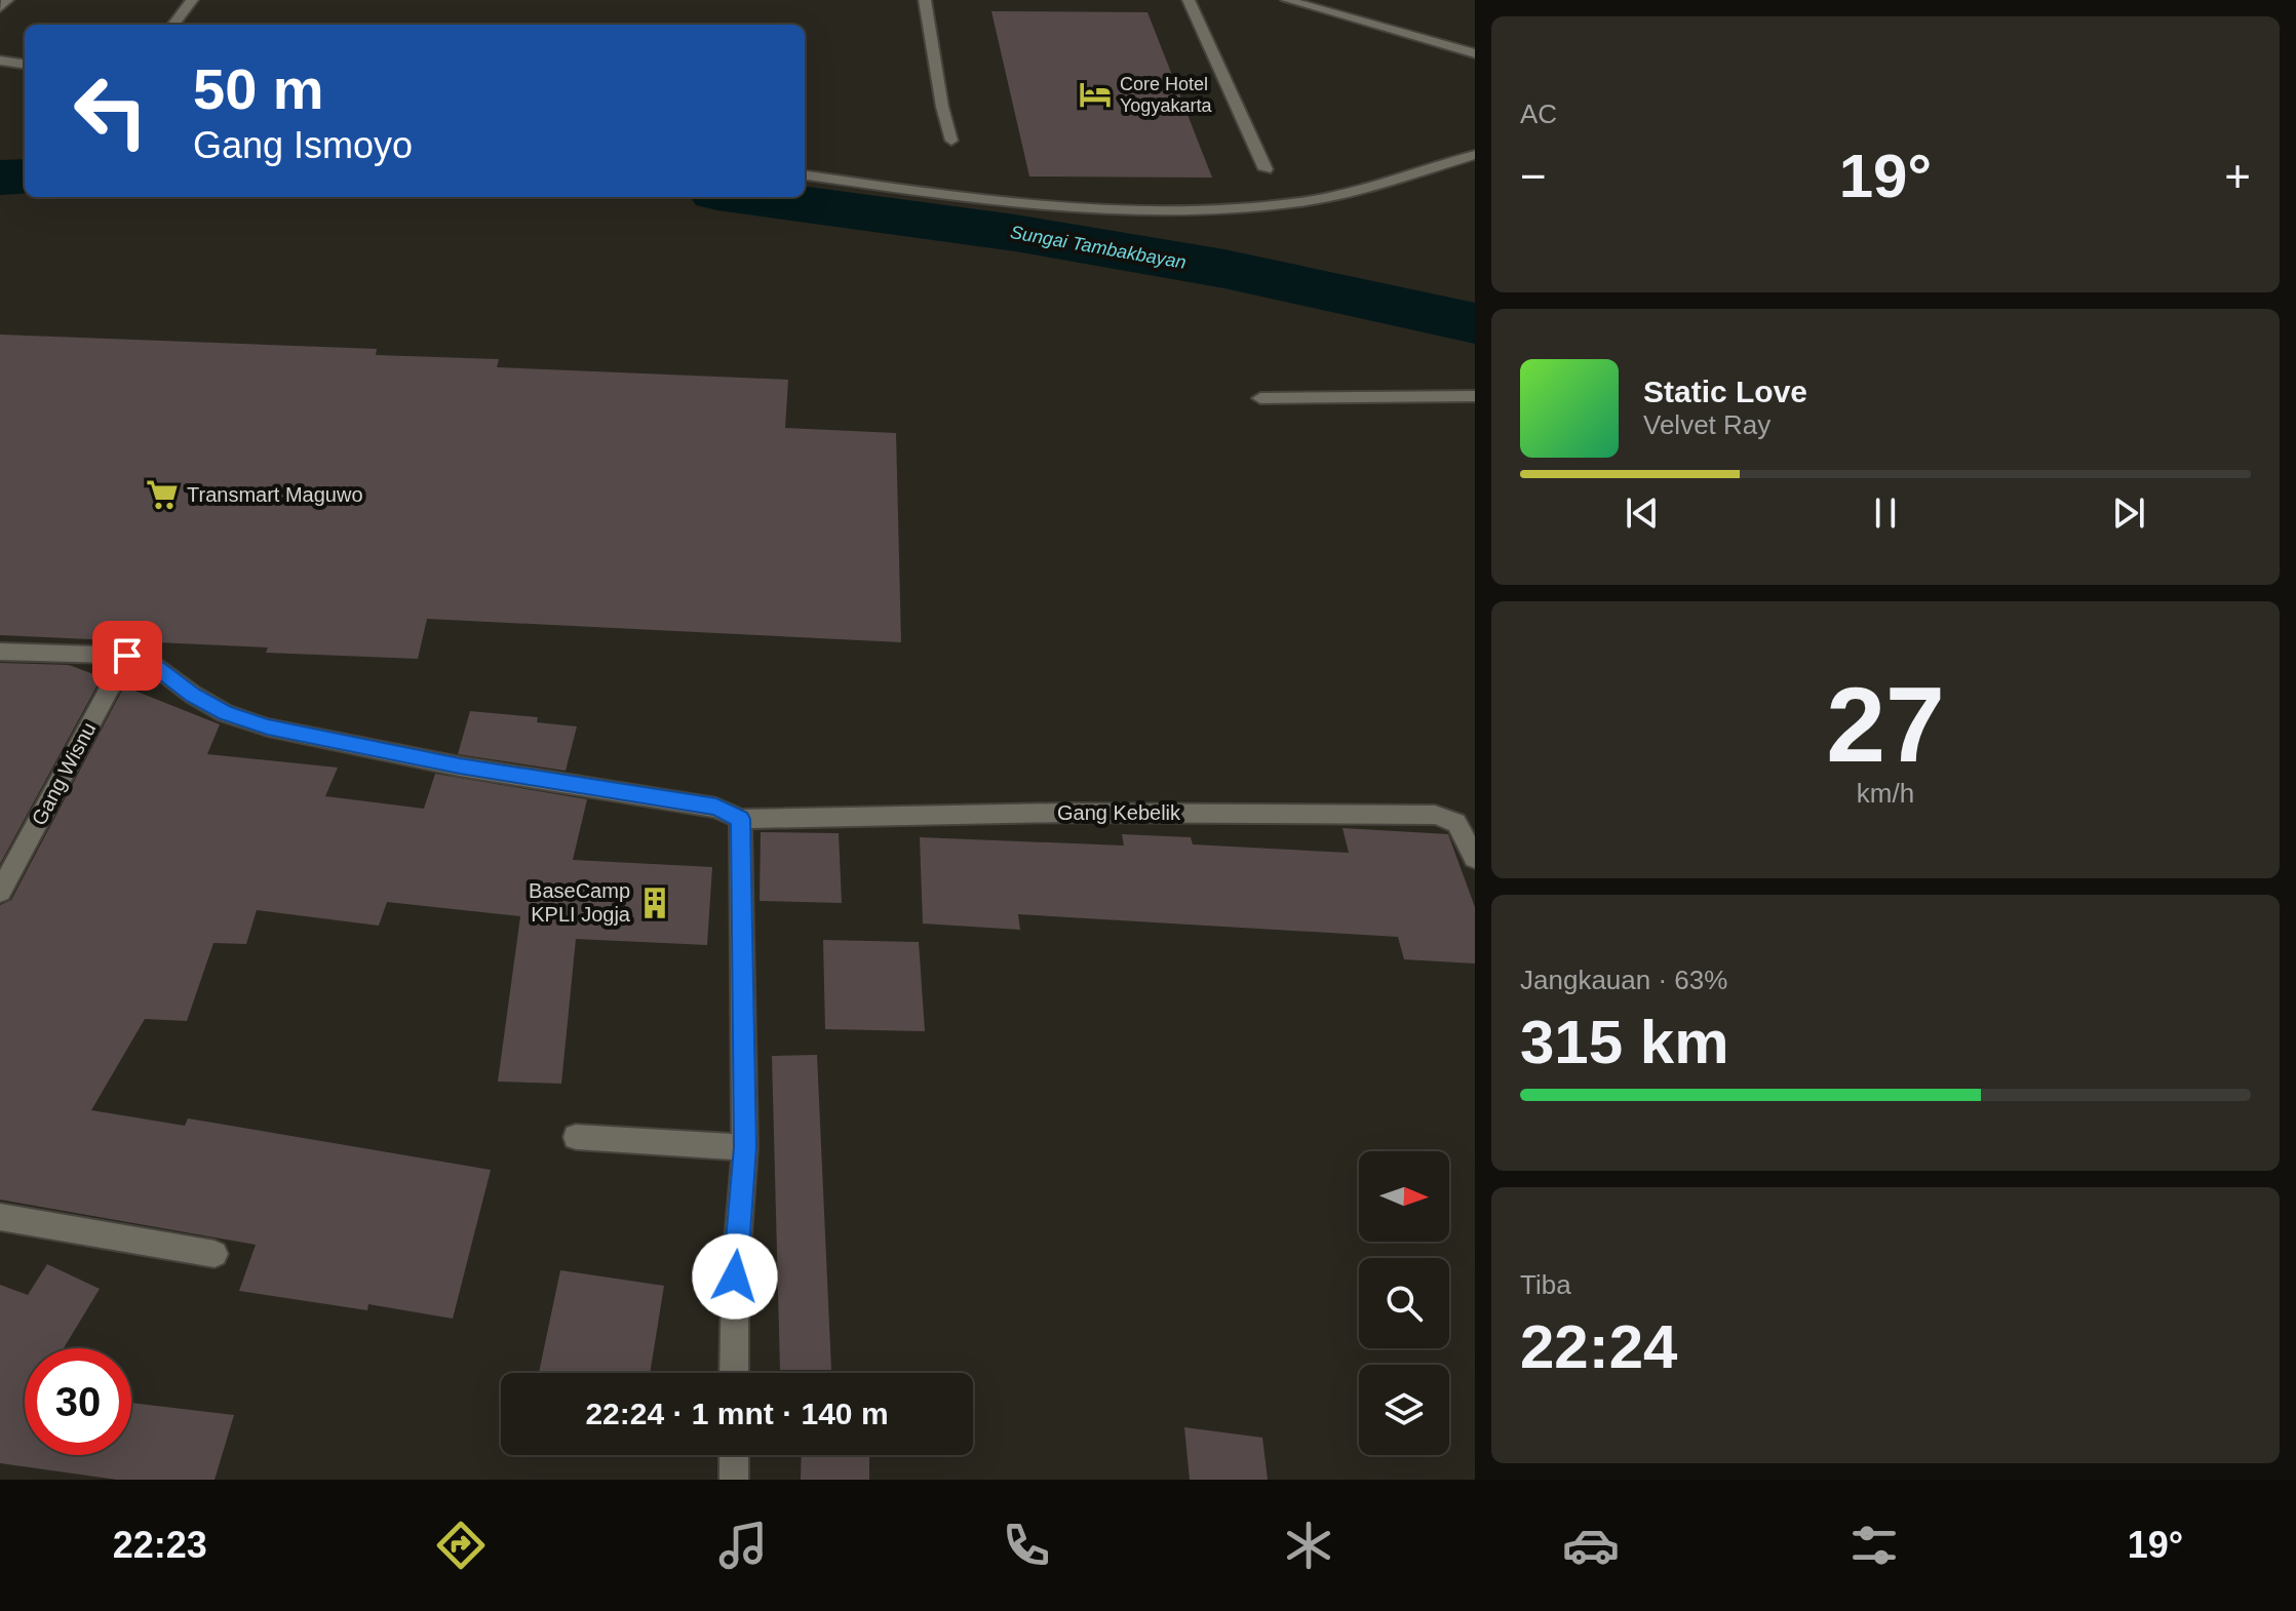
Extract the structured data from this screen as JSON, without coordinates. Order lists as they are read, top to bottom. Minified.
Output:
{"streets":{"street":["Gang Wisnu","Gang Kebelik"]},"water":["Sungai Tambakbayan"],"places":{"hotel":["Core Hotel Yogyakarta"],"supermarket":["Transmart Maguwo"],"building":["BaseCamp KPLI Jogja"]},"north":"right","page":{"tile":["AC",["27","km/h"],["Jangkauan · 63%","315 km"],["Tiba","22:24"]],"turn":["50 m","Gang Ismoyo"],"heat":["−","19°","+"],"song":["Static Love","Velvet Ray"],"limit":"30","trip":"22:24 · 1 mnt · 140 m","tabs":["22:23","19°"]}}
